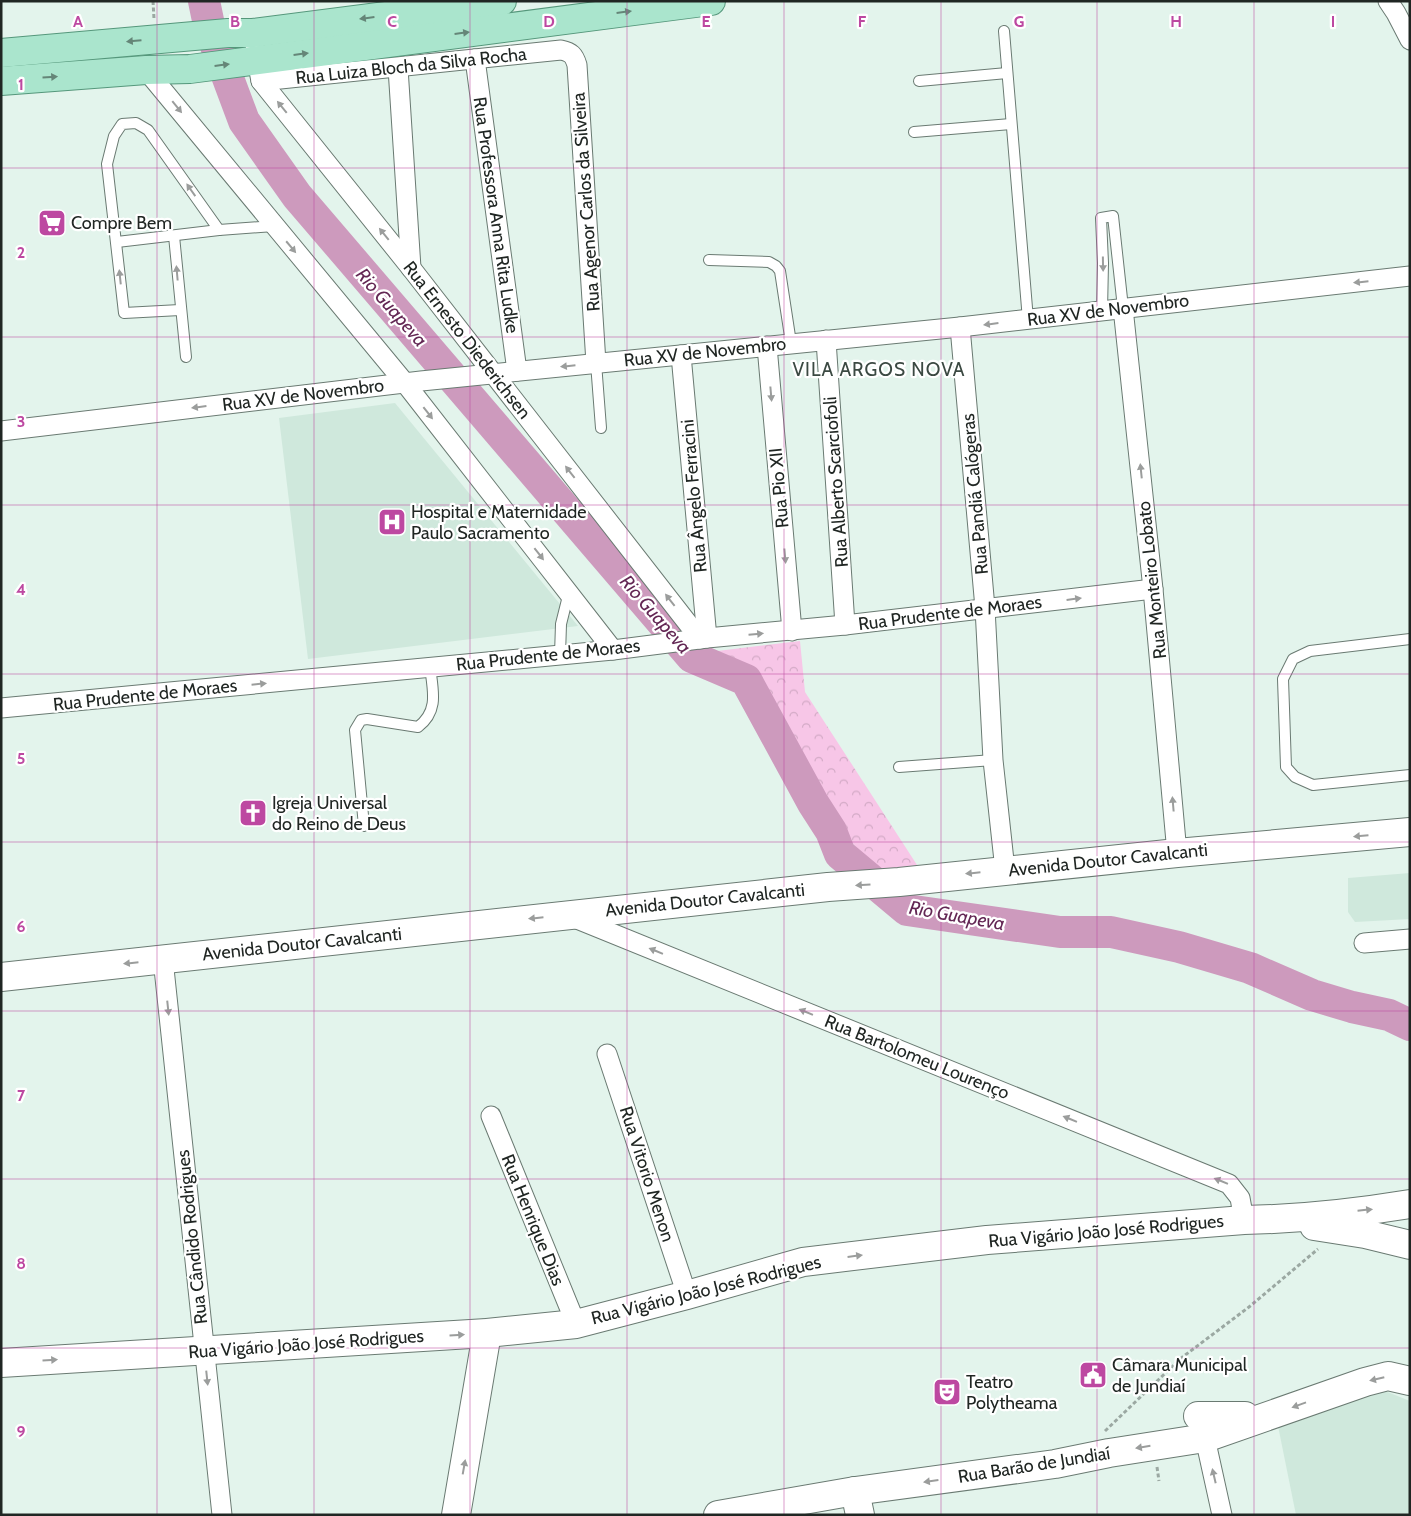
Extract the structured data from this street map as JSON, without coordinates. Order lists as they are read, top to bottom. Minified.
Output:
{"streets":{"main road":["Avenida Doutor Cavalcanti","Rua Vigário João José Rodrigues","Rua Barão de Jundiaí"],"street":["Rua Luiza Bloch da Silva Rocha","Rua Agenor Carlos da Silveira","Rua Professora Anna Rita Ludke","Rua XV de Novembro","Rua Ernesto Diederichsen","Rua Alberto Scarciofoli","Rua Pio XII","Rua Pandiá Calógeras","Rua Ângelo Ferracini","Rua Monteiro Lobato","Rua Prudente de Moraes","Rua Bartolomeu Lourenço","Rua Vitorio Menon","Rua Henrique Dias","Rua Cândido Rodrigues"]},"crossings":[["Rua Luiza Bloch da Silva Rocha","Rua Agenor Carlos da Silveira"],["Rua Luiza Bloch da Silva Rocha","Rua Professora Anna Rita Ludke"],["Rua Luiza Bloch da Silva Rocha","Rua Ernesto Diederichsen"],["Rua Agenor Carlos da Silveira","Rua XV de Novembro"],["Rua Professora Anna Rita Ludke","Rua XV de Novembro"],["Rua XV de Novembro","Rua Ernesto Diederichsen"],["Rua XV de Novembro","Rua Alberto Scarciofoli"],["Rua XV de Novembro","Rua Pio XII"],["Rua XV de Novembro","Rua Pandiá Calógeras"],["Rua XV de Novembro","Rua Ângelo Ferracini"],["Rua XV de Novembro","Rua Monteiro Lobato"],["Rua Ernesto Diederichsen","Rua Ângelo Ferracini"],["Rua Ernesto Diederichsen","Rua Prudente de Moraes"],["Rua Alberto Scarciofoli","Rua Prudente de Moraes"],["Rua Pio XII","Rua Prudente de Moraes"],["Rua Pandiá Calógeras","Rua Prudente de Moraes"],["Rua Pandiá Calógeras","Avenida Doutor Cavalcanti"],["Rua Ângelo Ferracini","Rua Prudente de Moraes"],["Rua Monteiro Lobato","Rua Prudente de Moraes"],["Rua Monteiro Lobato","Avenida Doutor Cavalcanti"],["Avenida Doutor Cavalcanti","Rua Bartolomeu Lourenço"],["Avenida Doutor Cavalcanti","Rua Cândido Rodrigues"],["Rua Bartolomeu Lourenço","Rua Vigário João José Rodrigues"],["Rua Vitorio Menon","Rua Vigário João José Rodrigues"],["Rua Henrique Dias","Rua Vigário João José Rodrigues"],["Rua Vigário João José Rodrigues","Rua Cândido Rodrigues"]],"one_way":["Rua XV de Novembro","Rua Pio XII","Rua Monteiro Lobato","Rua Prudente de Moraes","Avenida Doutor Cavalcanti","Rua Bartolomeu Lourenço","Rua Vigário João José Rodrigues","Rua Cândido Rodrigues","Rua Barão de Jundiaí"],"districts":["VILA ARGOS NOVA"],"water":["Rio Guapeva"],"places":{"supermarket":["Compre Bem"],"hospital":["Hospital e Maternidade Paulo Sacramento"],"church":["Igreja Universal do Reino de Deus"],"public building":["Câmara Municipal de Jundiaí"],"theatre":["Teatro Polytheama"]},"grid":{"columns":["A","B","C","D","E","F","G","H","I"],"rows":["1","2","3","4","5","6","7","8","9"]}}
